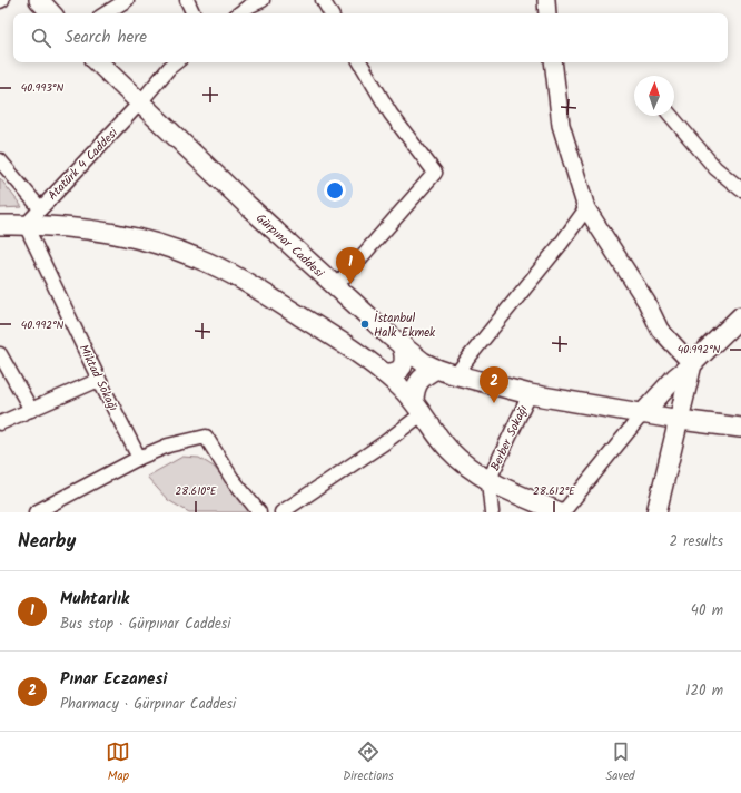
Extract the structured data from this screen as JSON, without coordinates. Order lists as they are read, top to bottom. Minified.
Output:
{"streets":{"main road":["Gürpınar Caddesi"],"street":["Atatürk 4 Caddesi","Miktad Sokağı","Berber Sokağı"]},"crossings":[["Atatürk 4 Caddesi","Gürpınar Caddesi"],["Atatürk 4 Caddesi","Miktad Sokağı"],["Gürpınar Caddesi","Berber Sokağı"]],"places":["İstanbul Halk Ekmek"],"north":"top","page":{"search":"Search here","pins":["1","2"],"heading":["Nearby","2 results"],"list":[{"mark":"1","name":"Muhtarlık","note":"Bus stop · Gürpınar Caddesi","value":"40 m"},{"mark":"2","name":"Pınar Eczanesi","note":"Pharmacy · Gürpınar Caddesi","value":"120 m"}],"nav":["Map","Directions","Saved"]},"coordinates":["40.993°N","40.992°N","28.610°E","28.612°E"]}
